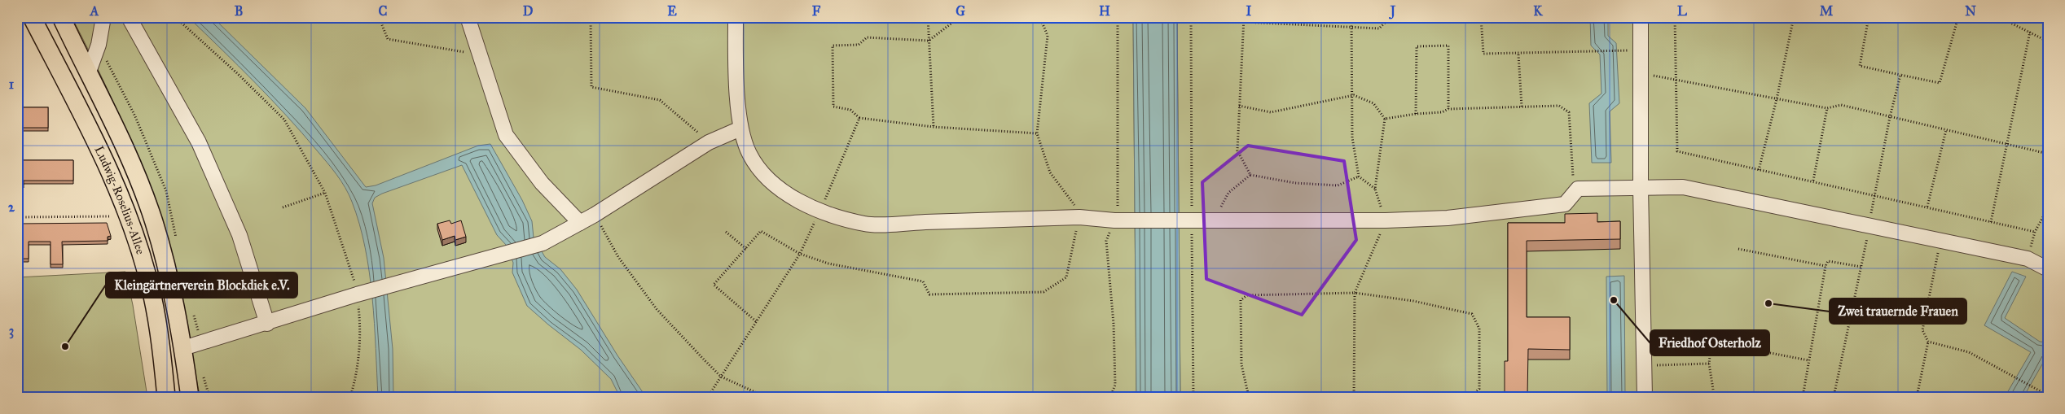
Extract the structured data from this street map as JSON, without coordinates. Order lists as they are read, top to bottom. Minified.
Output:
{"streets":{"main road":["Ludwig-Roselius-Allee"]},"places":["Friedhof Osterholz","Zwei trauernde Frauen","Kleingärtnerverein Blockdiek e.V."],"grid":{"columns":["A","B","C","D","E","F","G","H","I","J","K","L","M","N"],"rows":["1","2","3"]}}
